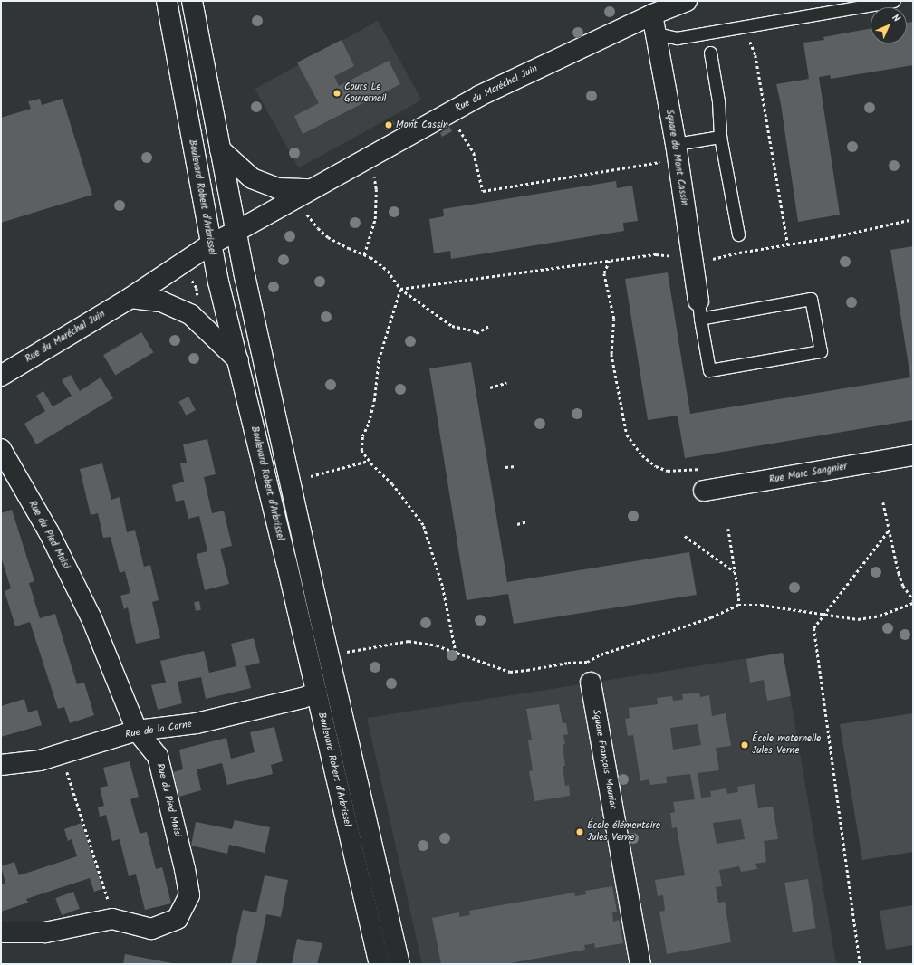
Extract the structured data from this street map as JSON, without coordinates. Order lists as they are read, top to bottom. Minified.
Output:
{"streets":{"street":["Rue du Maréchal Juin","Square du Mont Cassin","Boulevard Robert d'Arbrissel","Rue Marc Sangnier","Rue du Pied Moisi","Rue de la Corne","Square François Mauriac"]},"crossings":[["Rue du Maréchal Juin","Square du Mont Cassin"],["Rue du Maréchal Juin","Boulevard Robert d'Arbrissel"],["Boulevard Robert d'Arbrissel","Rue de la Corne"],["Rue du Pied Moisi","Rue de la Corne"]],"places":["Cours Le Gouvernail","Mont Cassin","École maternelle Jules Verne","École élémentaire Jules Verne"],"north":"top right"}
